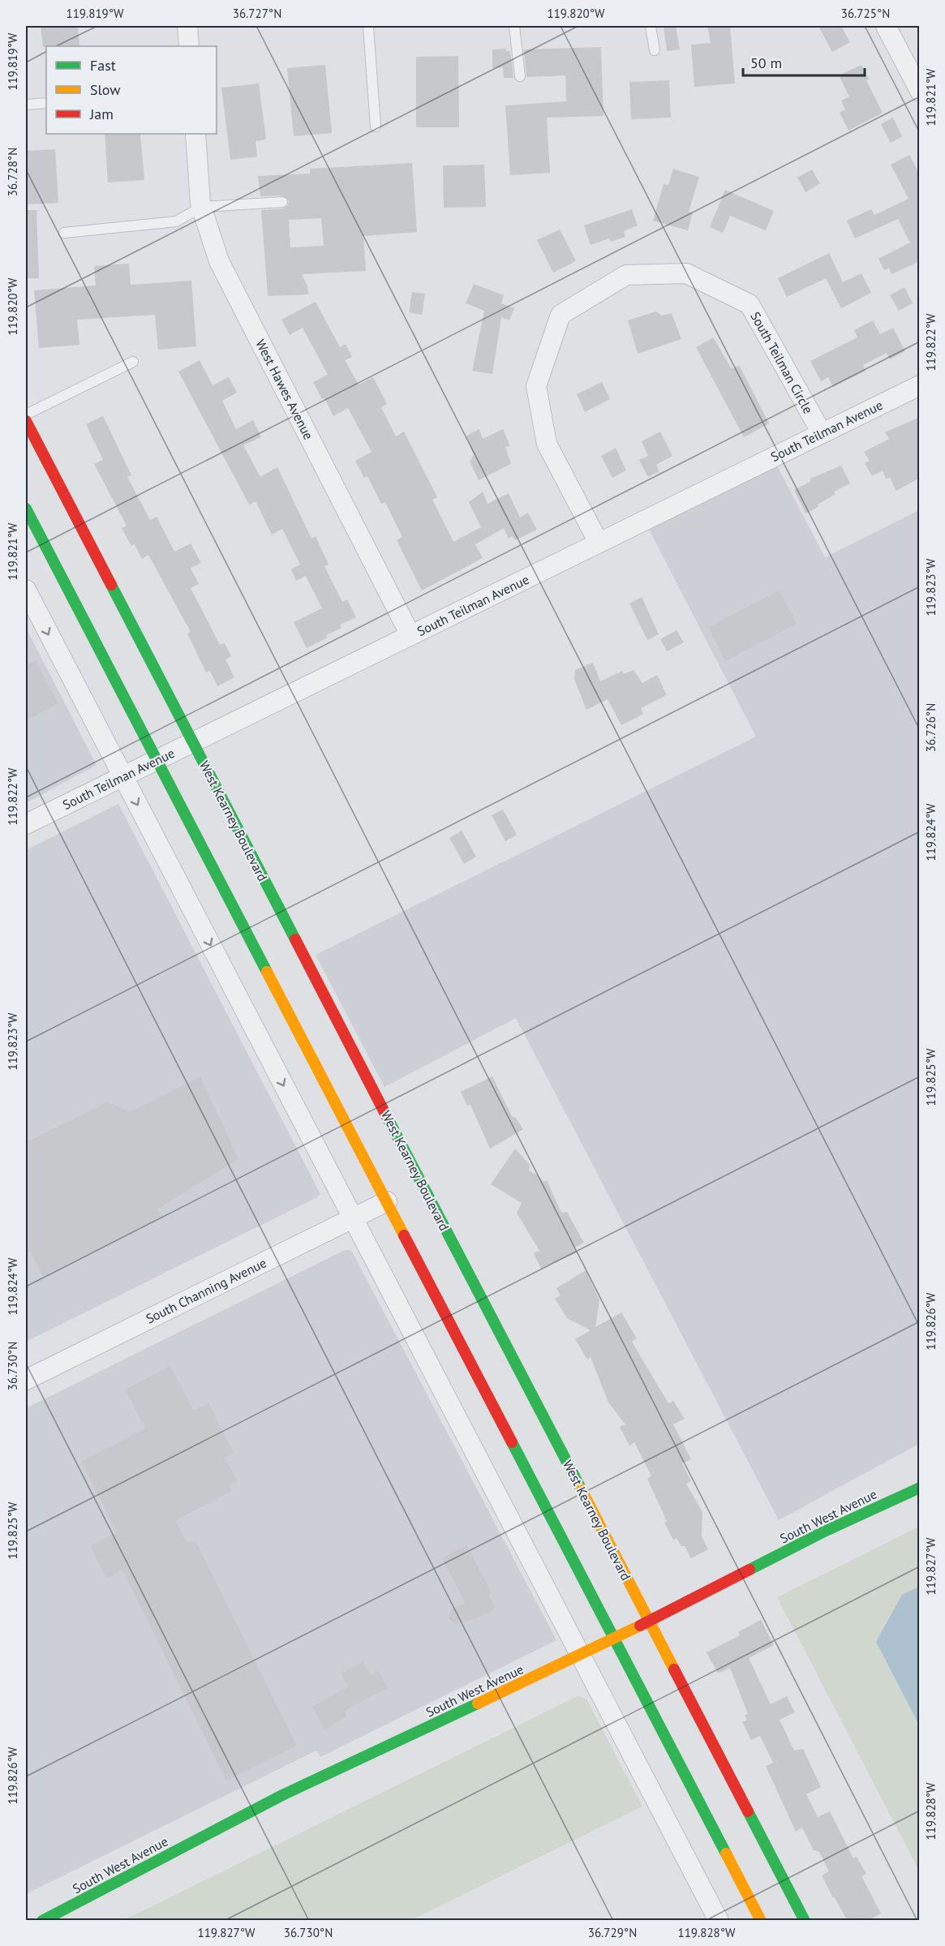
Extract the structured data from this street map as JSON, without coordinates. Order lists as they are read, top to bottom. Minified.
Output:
{"streets":{"street":["South Teilman Circle","West Hawes Avenue","South Teilman Avenue","West Kearney Boulevard","South Channing Avenue","South West Avenue"]},"crossings":[["South Teilman Circle","South Teilman Avenue"],["West Hawes Avenue","South Teilman Avenue"],["South Teilman Avenue","West Kearney Boulevard"],["West Kearney Boulevard","South West Avenue"]],"legend":["Fast","Slow","Jam"],"scale_bar":"50 m","coordinates":["119.819°W","36.727°N","119.820°W","36.725°N","119.821°W","36.728°N","119.822°W","119.823°W","36.726°N","119.824°W","119.825°W","119.826°W","36.730°N","119.827°W","119.828°W","36.729°N"]}
